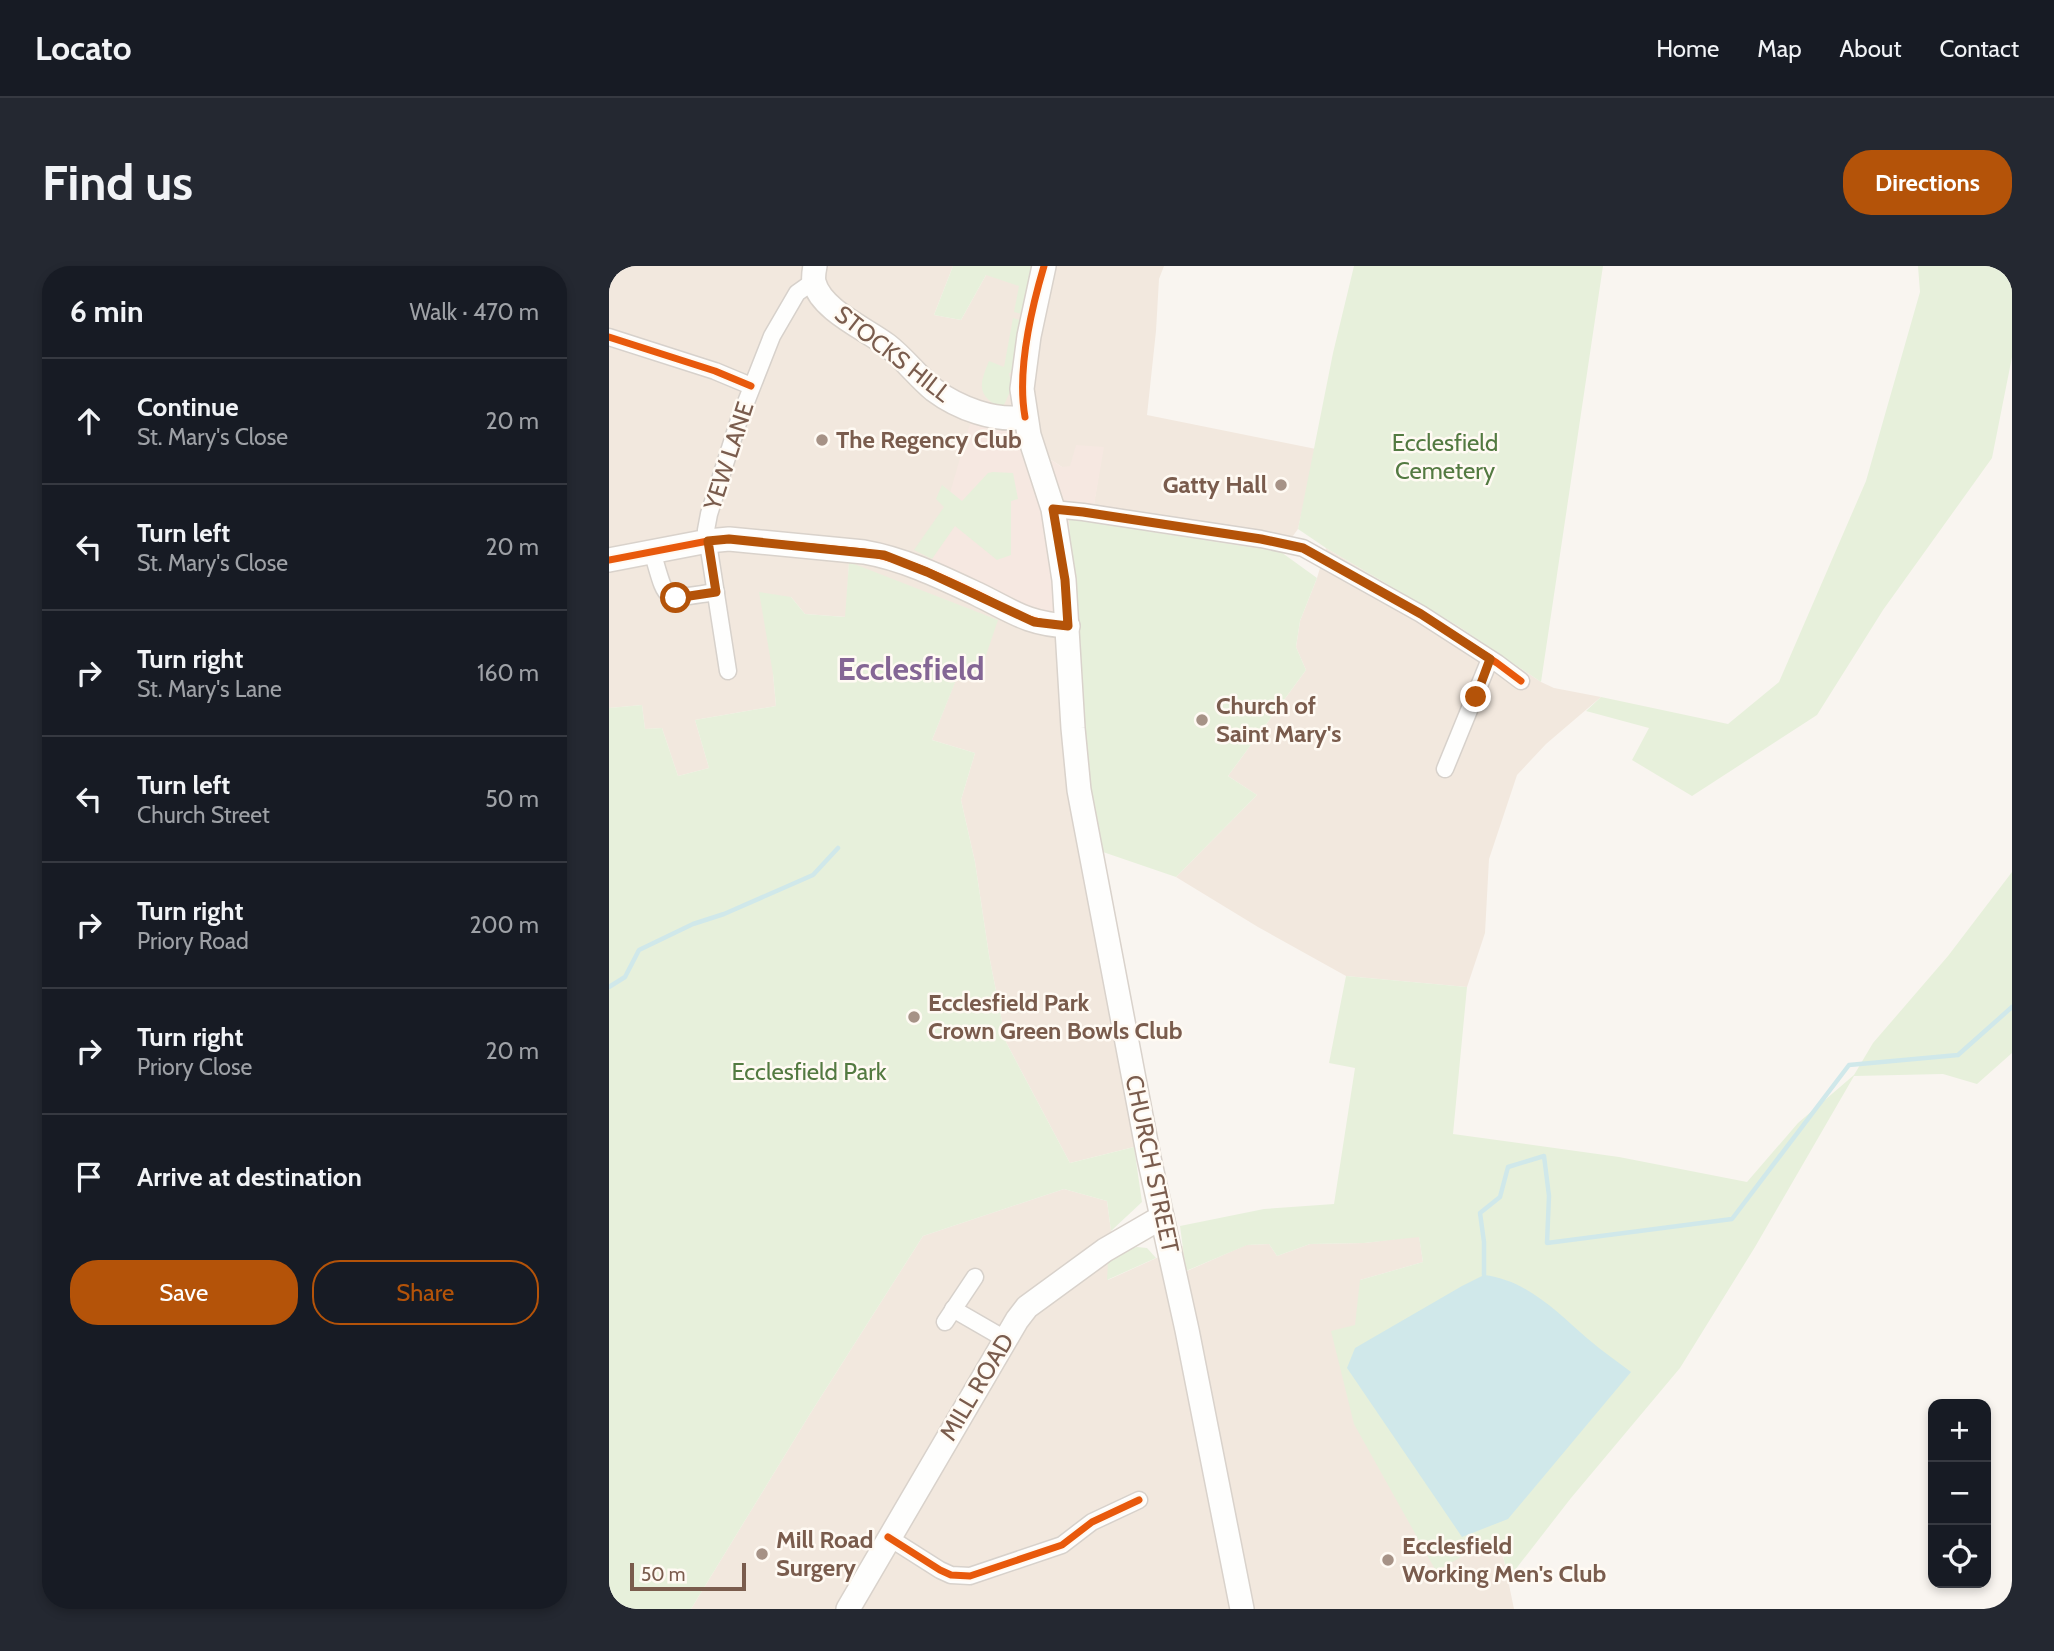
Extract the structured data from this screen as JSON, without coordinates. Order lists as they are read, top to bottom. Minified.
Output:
{"streets":{"main road":["STOCKS HILL","CHURCH STREET","MILL ROAD"],"street":["YEW LANE"]},"crossings":[["STOCKS HILL","YEW LANE"],["STOCKS HILL","CHURCH STREET"],["CHURCH STREET","MILL ROAD"]],"districts":["Ecclesfield"],"parks":["Ecclesfield Cemetery","Ecclesfield Park"],"places":["The Regency Club","Gatty Hall","Church of Saint Mary's","Ecclesfield Park Crown Green Bowls Club","Mill Road Surgery","Ecclesfield Working Men's Club"],"scale_bar":"50 m","page":{"header":"Locato","nav":["Home","Map","About","Contact"],"buttons":["Directions",["Save","Share"]],"title":"Find us","heading":["6 min","Walk · 470 m"],"list":[["Continue","St. Mary's Close","20 m"],["Turn left","St. Mary's Close","20 m"],["Turn right","St. Mary's Lane","160 m"],["Turn left","Church Street","50 m"],["Turn right","Priory Road","200 m"],["Turn right","Priory Close","20 m"],"Arrive at destination"],"map_buttons":["+","−"],"scale":"50 m"}}
